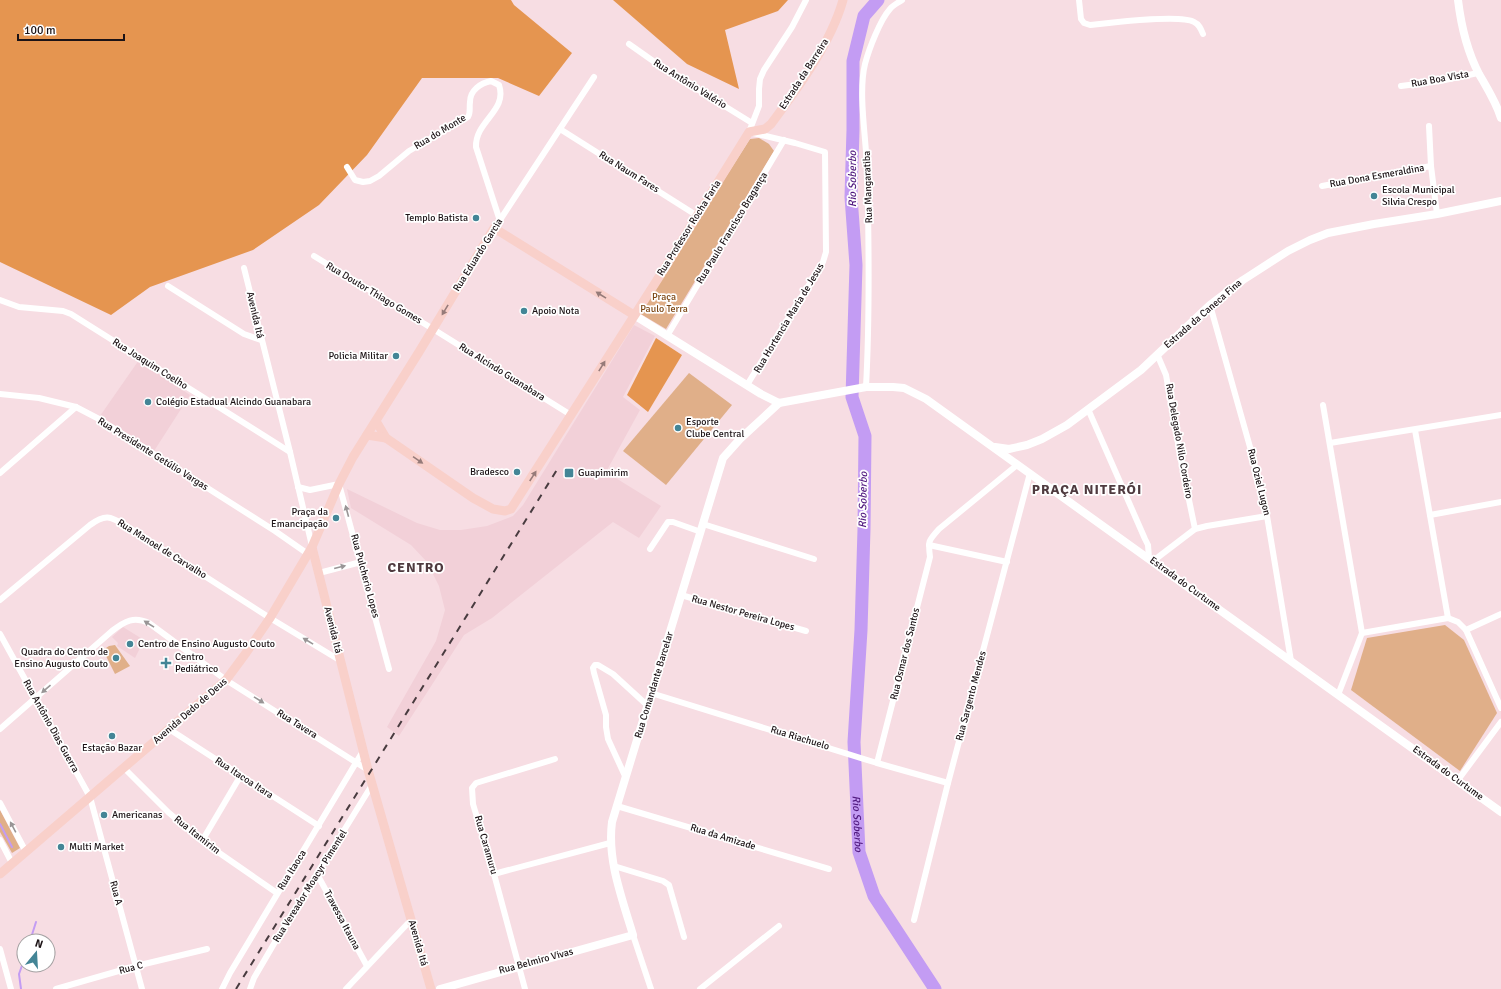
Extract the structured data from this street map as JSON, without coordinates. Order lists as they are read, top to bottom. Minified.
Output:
{"streets":{"main road":["Estrada da Barreira","Rua Professor Rocha Faria","Rua Eduardo Garcia","Avenida Itá","Avenida Dedo de Deus"],"street":["Rua Boa Vista","Rua Antônio Valério","Rua do Monte","Rua Naum Fares","Rua Dona Esmeraldina","Rua Mangaratiba","Rua Paulo Francisco Bragança","Rua Doutor Thiago Gomes","Estrada da Caneca Fina","Rua Hortencia Maria de Jesus","Rua Joaquim Coelho","Rua Alcindo Guanabara","Rua Delegado Nilo Cordeiro","Rua Presidente Getúlio Vargas","Rua Oziel Lugon","Rua Manoel de Carvalho","Rua Pulcherio Lopes","Estrada do Curtume","Rua Nestor Pereira Lopes","Rua Osmar dos Santos","Rua Comandante Barcelar","Rua Sargento Mendes","Rua Tavera","Rua Antônio Dias Guerra","Rua Riachuelo","Rua Itacoa Itara","Rua Itamirim","Rua da Amizade","Rua Caramuru","Rua Itaoca","Rua Vereador Moacyr Pimentel","Rua A","Travessa Itauna","Rua Belmiro Vivas","Rua C"]},"crossings":[["Rua Antônio Valério","Rua Professor Rocha Faria"],["Rua do Monte","Rua Eduardo Garcia"],["Rua Naum Fares","Rua Professor Rocha Faria"],["Rua Naum Fares","Rua Eduardo Garcia"],["Rua Mangaratiba","Estrada da Caneca Fina"],["Rua Professor Rocha Faria","Rua Alcindo Guanabara"],["Rua Paulo Francisco Bragança","Rua Hortencia Maria de Jesus"],["Rua Eduardo Garcia","Rua Doutor Thiago Gomes"],["Rua Eduardo Garcia","Rua Alcindo Guanabara"],["Rua Eduardo Garcia","Avenida Dedo de Deus"],["Rua Doutor Thiago Gomes","Rua Alcindo Guanabara"],["Estrada da Caneca Fina","Rua Delegado Nilo Cordeiro"],["Estrada da Caneca Fina","Rua Oziel Lugon"],["Estrada da Caneca Fina","Estrada do Curtume"],["Avenida Itá","Rua Joaquim Coelho"],["Avenida Itá","Rua Presidente Getúlio Vargas"],["Avenida Itá","Avenida Dedo de Deus"],["Avenida Itá","Rua Tavera"],["Avenida Itá","Rua Itaoca"],["Avenida Itá","Rua Vereador Moacyr Pimentel"],["Rua Presidente Getúlio Vargas","Avenida Dedo de Deus"],["Rua Oziel Lugon","Estrada do Curtume"],["Rua Manoel de Carvalho","Avenida Dedo de Deus"],["Rua Pulcherio Lopes","Avenida Dedo de Deus"],["Estrada do Curtume","Rua Sargento Mendes"],["Rua Nestor Pereira Lopes","Rua Comandante Barcelar"],["Rua Osmar dos Santos","Rua Riachuelo"],["Rua Comandante Barcelar","Rua Riachuelo"],["Rua Comandante Barcelar","Rua da Amizade"],["Rua Comandante Barcelar","Rua Belmiro Vivas"],["Rua Sargento Mendes","Rua Riachuelo"],["Avenida Dedo de Deus","Rua Tavera"],["Avenida Dedo de Deus","Rua Antônio Dias Guerra"],["Avenida Dedo de Deus","Rua Itacoa Itara"],["Avenida Dedo de Deus","Rua Itamirim"],["Avenida Dedo de Deus","Rua A"],["Rua Tavera","Rua Antônio Dias Guerra"],["Rua Tavera","Rua Itaoca"],["Rua Antônio Dias Guerra","Rua A"],["Rua Itacoa Itara","Rua Itaoca"],["Rua Itamirim","Rua Itaoca"],["Rua Caramuru","Rua Belmiro Vivas"],["Rua Vereador Moacyr Pimentel","Travessa Itauna"],["Rua A","Rua C"]],"one_way":["Rua Pulcherio Lopes"],"districts":["PRAÇA NITERÓI","CENTRO"],"water":["Rio Soberbo"],"parks":["Praça Paulo Terra"],"places":{"other":["Escola Municipal Silvia Crespo","Templo Batista","Apoio Nota","Policia Militar","Colégio Estadual Alcindo Guanabara","Esporte Clube Central","Bradesco","Praça da Emancipação","Centro de Ensino Augusto Couto","Quadra do Centro de Ensino Augusto Couto","Estação Bazar","Americanas","Multi Market"],"transit":["Guapimirim"],"health":["Centro Pediátrico"]},"scale_bar":"100 m","north":"top"}
